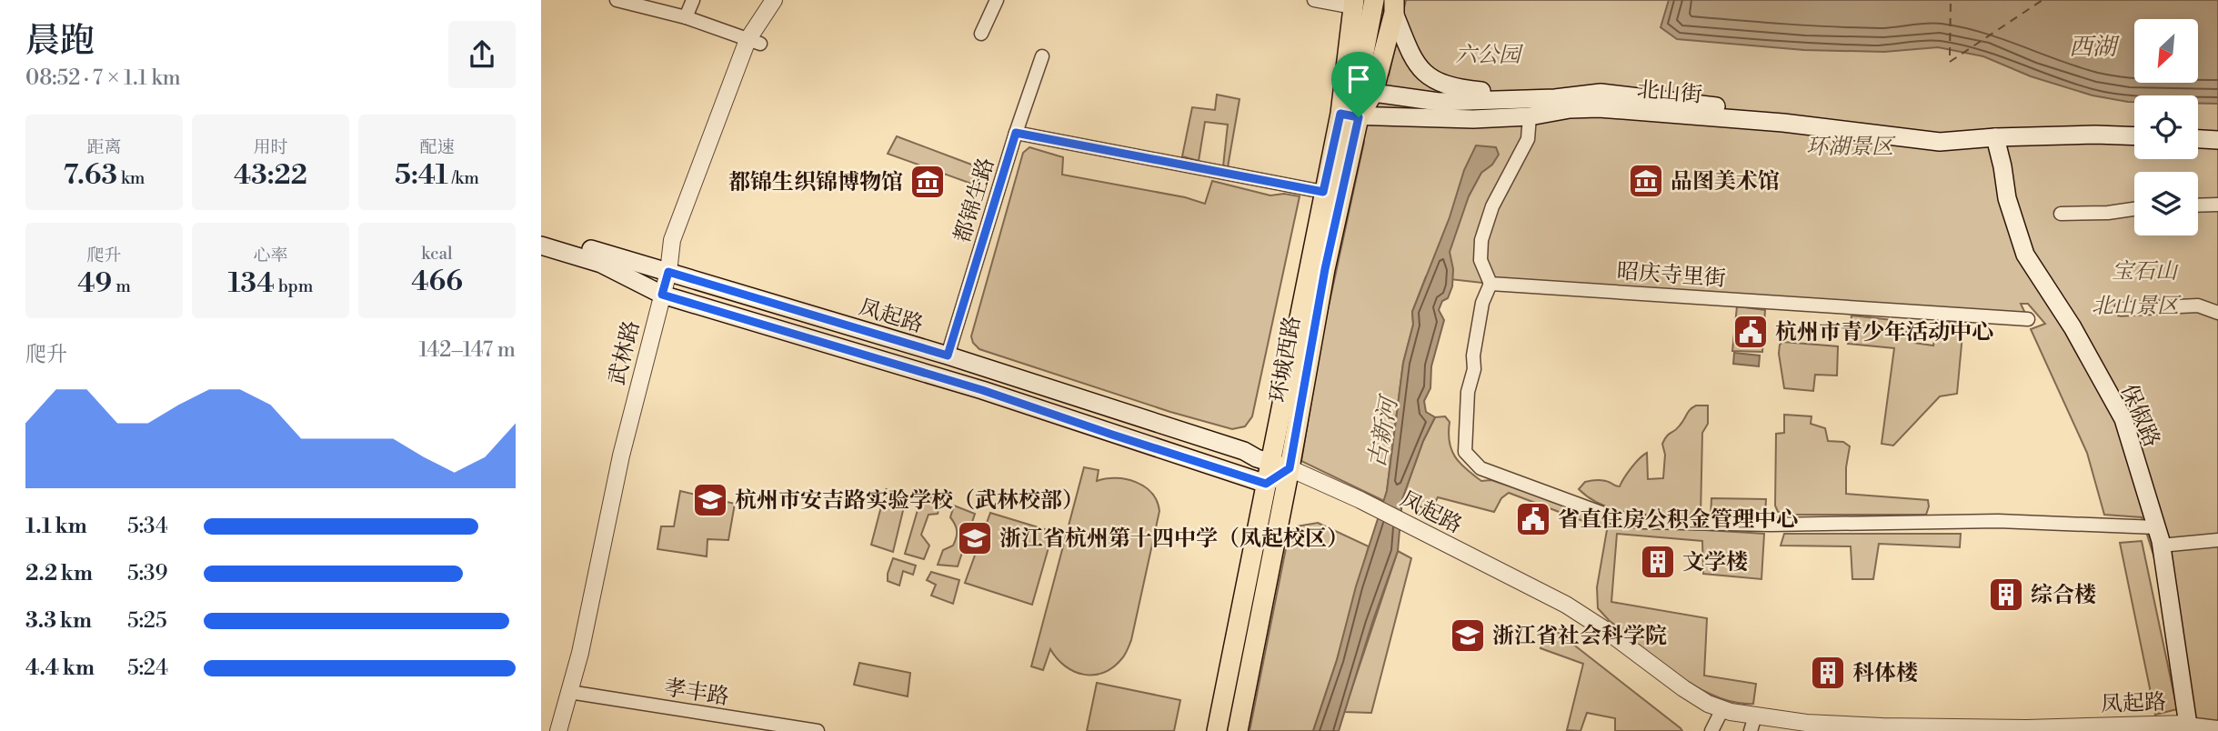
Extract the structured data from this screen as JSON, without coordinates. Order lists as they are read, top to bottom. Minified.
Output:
{"streets":{"main road":["北山街","凤起路","环城西路","保俶路"],"street":["都锦生路","昭庆寺里街","武林路","孝丰路"]},"crossings":[["北山街","环城西路"],["北山街","保俶路"],["都锦生路","凤起路"],["凤起路","武林路"],["凤起路","环城西路"],["凤起路","保俶路"],["武林路","孝丰路"]],"water":["西湖","古新河"],"parks":["六公园","环湖景区","宝石山","北山景区"],"places":{"museum":["品图美术馆","都锦生织锦博物馆"],"public building":["杭州市青少年活动中心","省直住房公积金管理中心"],"school or university":["杭州市安吉路实验学校（武林校部）","浙江省杭州第十四中学（凤起校区）","浙江省社会科学院"],"building":["文学楼","综合楼","科体楼"]},"north":"bottom left","page":{"heading":["晨跑","08:52 · 7 × 1.1 km"],"stats":[["距离","7.63 km"],["用时","43:22"],["配速","5:41 /km"],["爬升","49 m"],["心率","134 bpm"],["kcal","466"]],"chart":["爬升","142–147 m"],"list":[{"name":"1.1 km","note":"5:34"},{"name":"2.2 km","note":"5:39"},{"name":"3.3 km","note":"5:25"},{"name":"4.4 km","note":"5:24"}]}}
